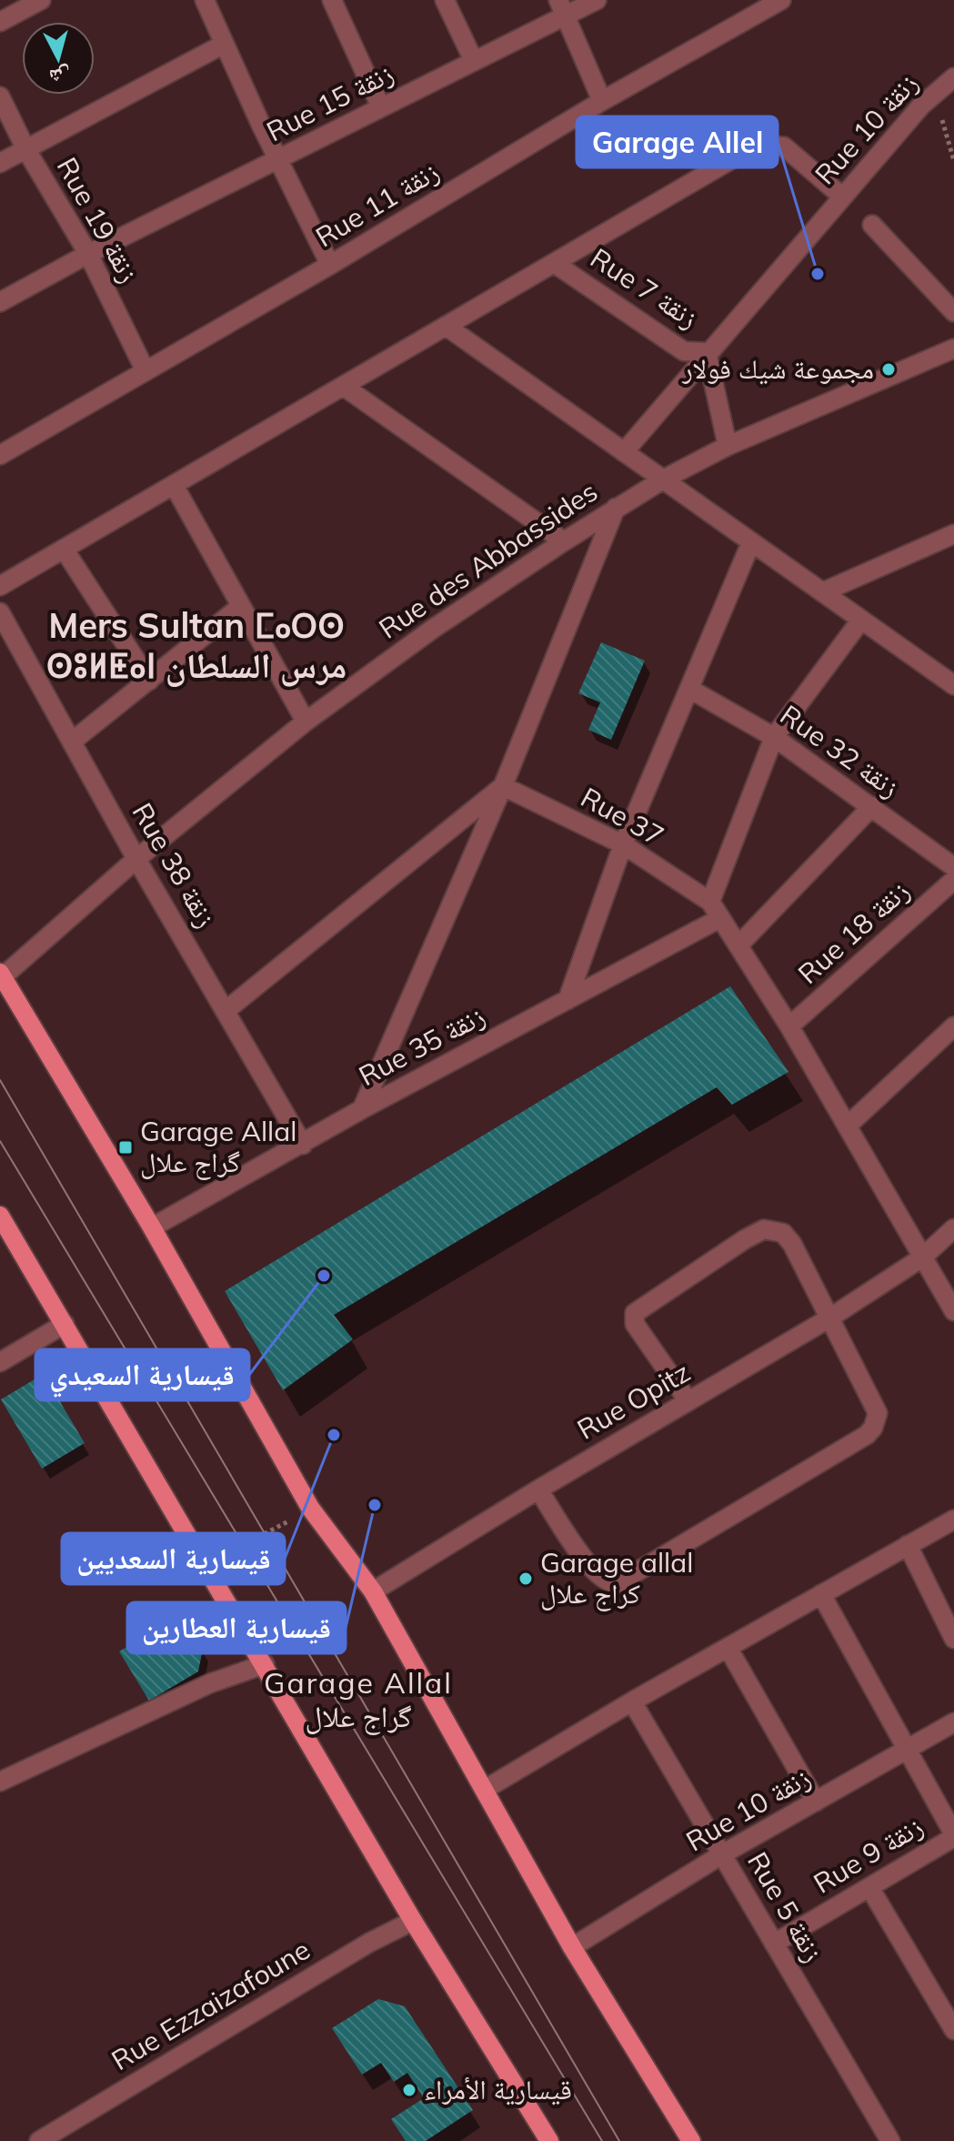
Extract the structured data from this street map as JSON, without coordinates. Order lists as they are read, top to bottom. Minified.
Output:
{"streets":{"street":["Rue 15 زنقة","Rue 10 زنقة","Rue 11 زنقة","Rue 19 زنقة","Rue 7 زنقة","Rue des Abbassides","Rue 32 زنقة","Rue 37","Rue 38 زنقة","Rue 18 زنقة","Rue 35 زنقة","Rue Opitz","Rue 9 زنقة","Rue 5 زنقة","Rue Ezzaizafoune"]},"crossings":[["Rue 15 زنقة","Rue 19 زنقة"],["Rue 10 زنقة","Rue 7 زنقة"],["Rue 10 زنقة","Rue 5 زنقة"],["Rue 11 زنقة","Rue 19 زنقة"],["Rue des Abbassides","Rue 38 زنقة"],["Rue 37","Rue 35 زنقة"],["Rue 38 زنقة","Rue 35 زنقة"],["Rue 9 زنقة","Rue 5 زنقة"]],"districts":["Mers Sultan ⵎⴰⵔⵙ ⵙⵓⵍⵟⴰⵏ مرس السلطان","Garage Allal گراج علال"],"places":{"other":["Garage Allel","مجموعة شيك فولار","قيسارية السعيدي","قيسارية السعديين","قيسارية العطارين","Garage allal كراج علال","قيسارية الأمراء"],"transit":["Garage Allal گراج علال"]},"north":"bottom"}
